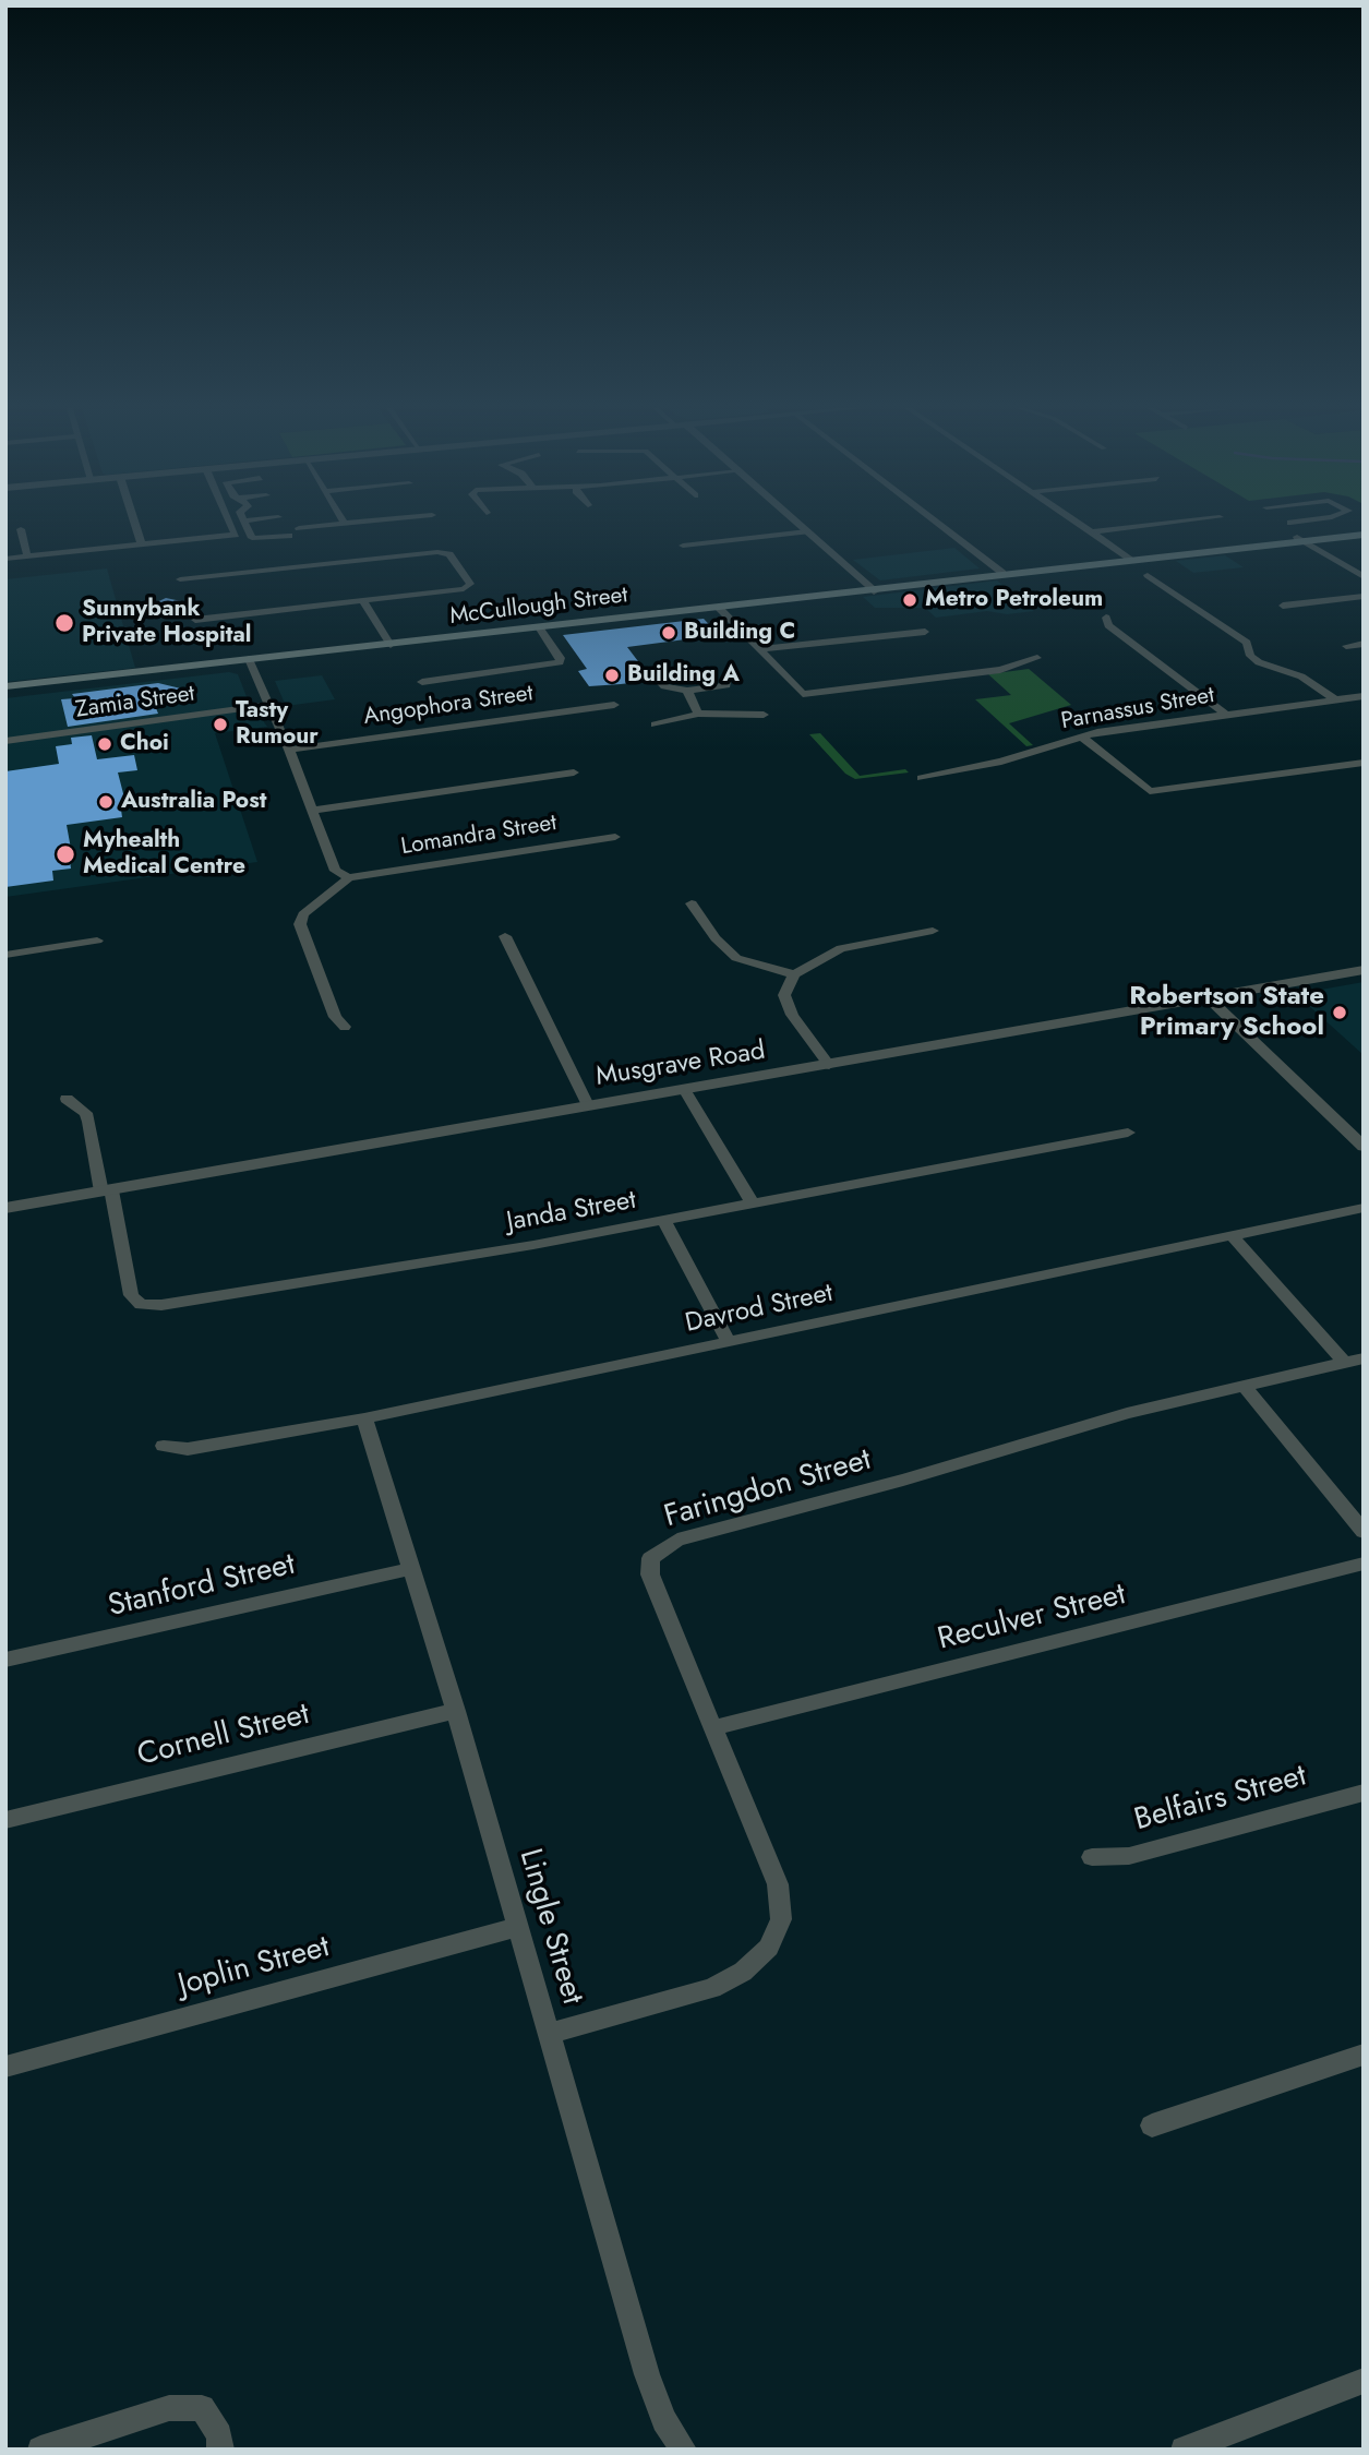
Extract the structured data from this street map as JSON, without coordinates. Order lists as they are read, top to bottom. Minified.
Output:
{"streets":{"main road":["McCullough Street"],"street":["Zamia Street","Angophora Street","Parnassus Street","Lomandra Street","Musgrave Road","Janda Street","Davrod Street","Faringdon Street","Stanford Street","Reculver Street","Cornell Street","Belfairs Street","Lingle Street","Joplin Street"]},"crossings":[["Musgrave Road","Janda Street"],["Davrod Street","Lingle Street"],["Faringdon Street","Reculver Street"],["Faringdon Street","Lingle Street"],["Stanford Street","Lingle Street"],["Cornell Street","Lingle Street"],["Lingle Street","Joplin Street"]],"places":["Metro Petroleum","Sunnybank Private Hospital","Building C","Building A","Tasty Rumour","Choi","Australia Post","Myhealth Medical Centre","Robertson State Primary School"]}
